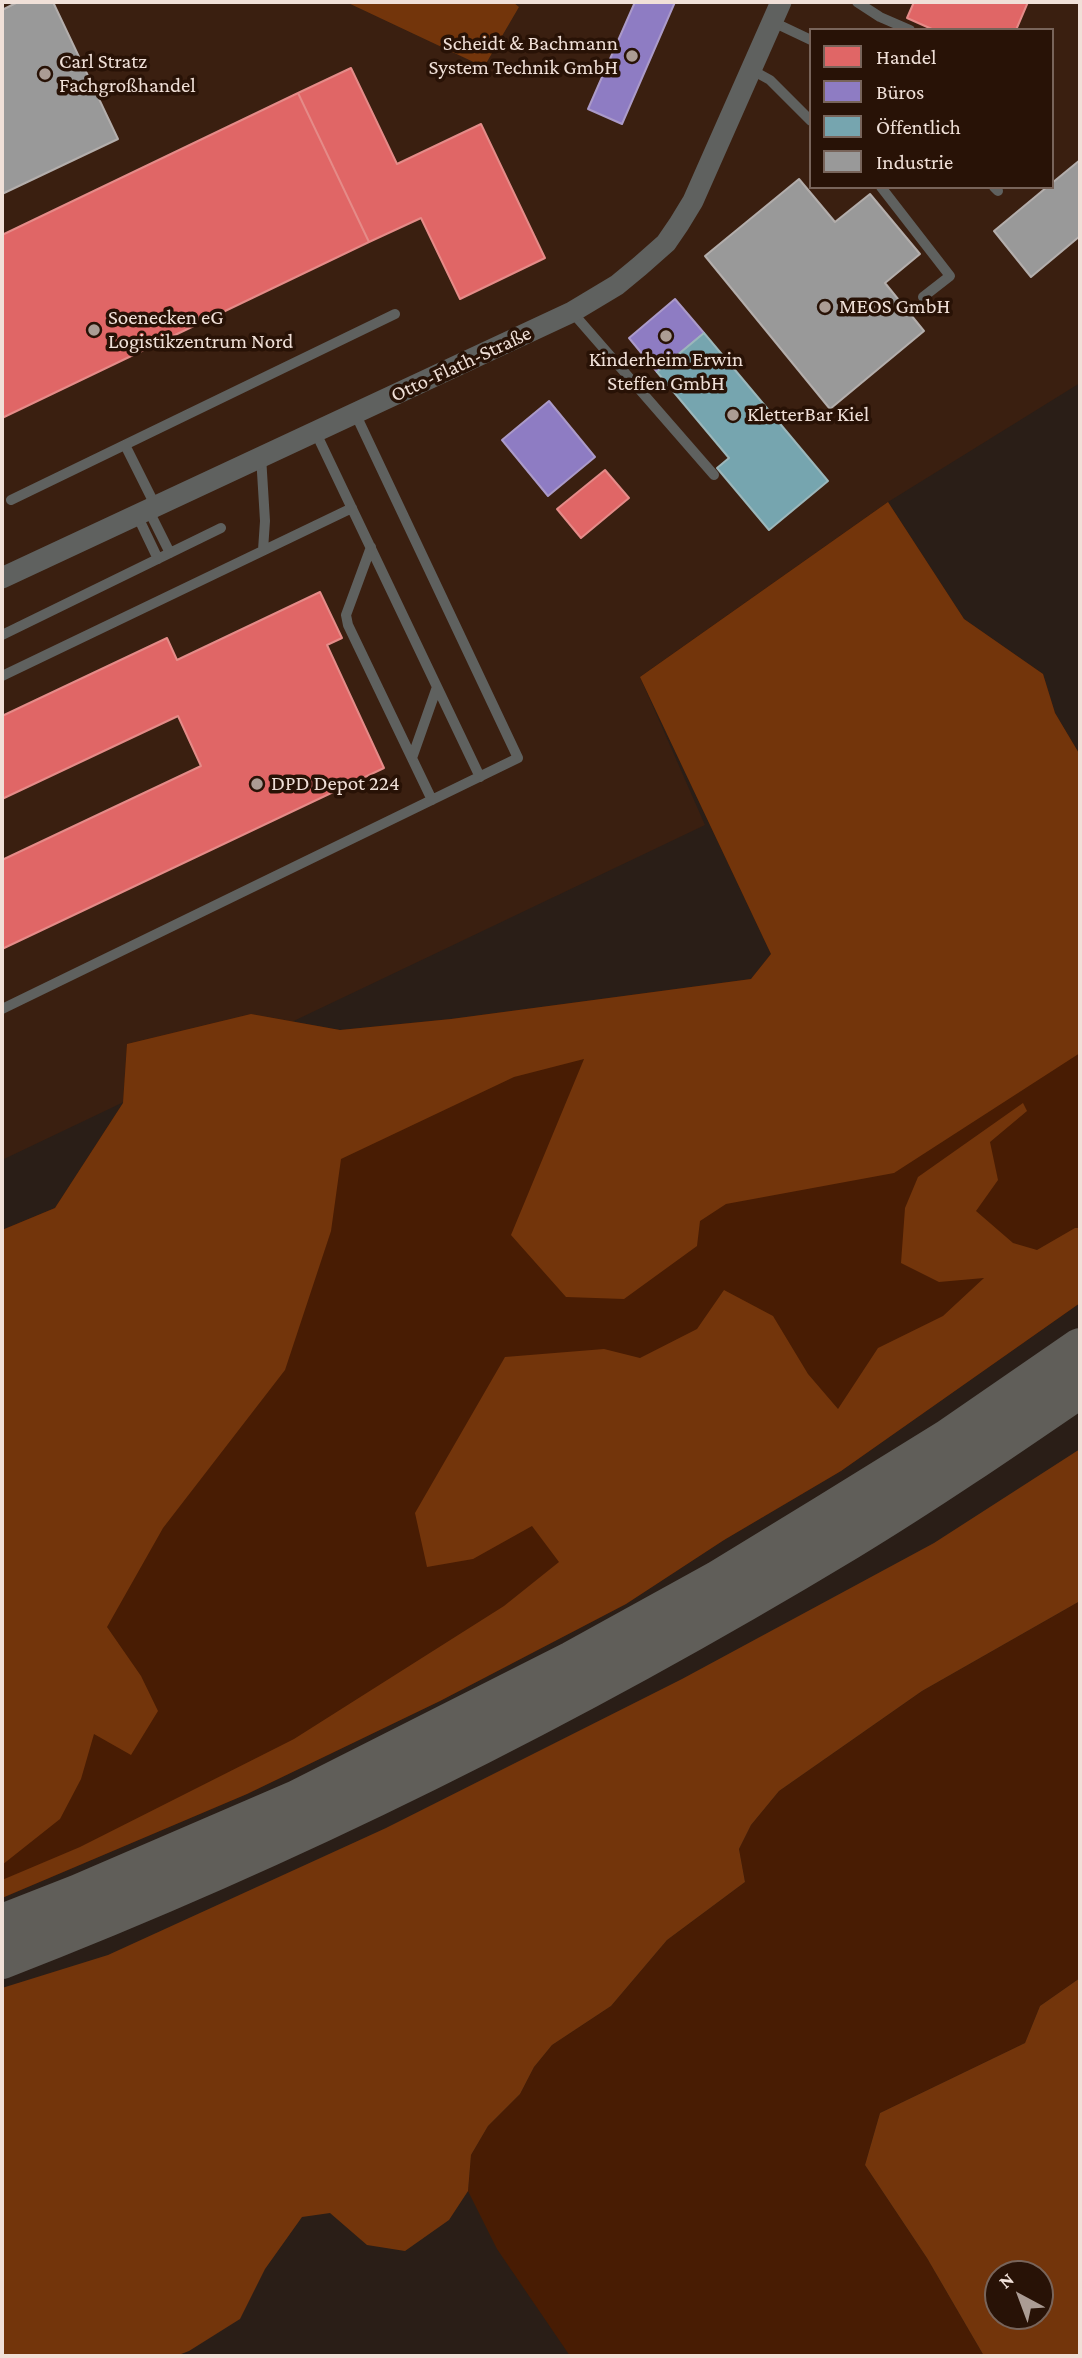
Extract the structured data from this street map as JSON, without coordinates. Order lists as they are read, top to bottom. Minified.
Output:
{"streets":{"street":["Otto-Flath-Straße"]},"places":["Scheidt & Bachmann System Technik GmbH","Carl Stratz Fachgroßhandel","MEOS GmbH","Soenecken eG Logistikzentrum Nord","Kinderheim Erwin Steffen GmbH","KletterBar Kiel","DPD Depot 224"],"legend":["Handel","Büros","Öffentlich","Industrie"],"north":"top left"}
